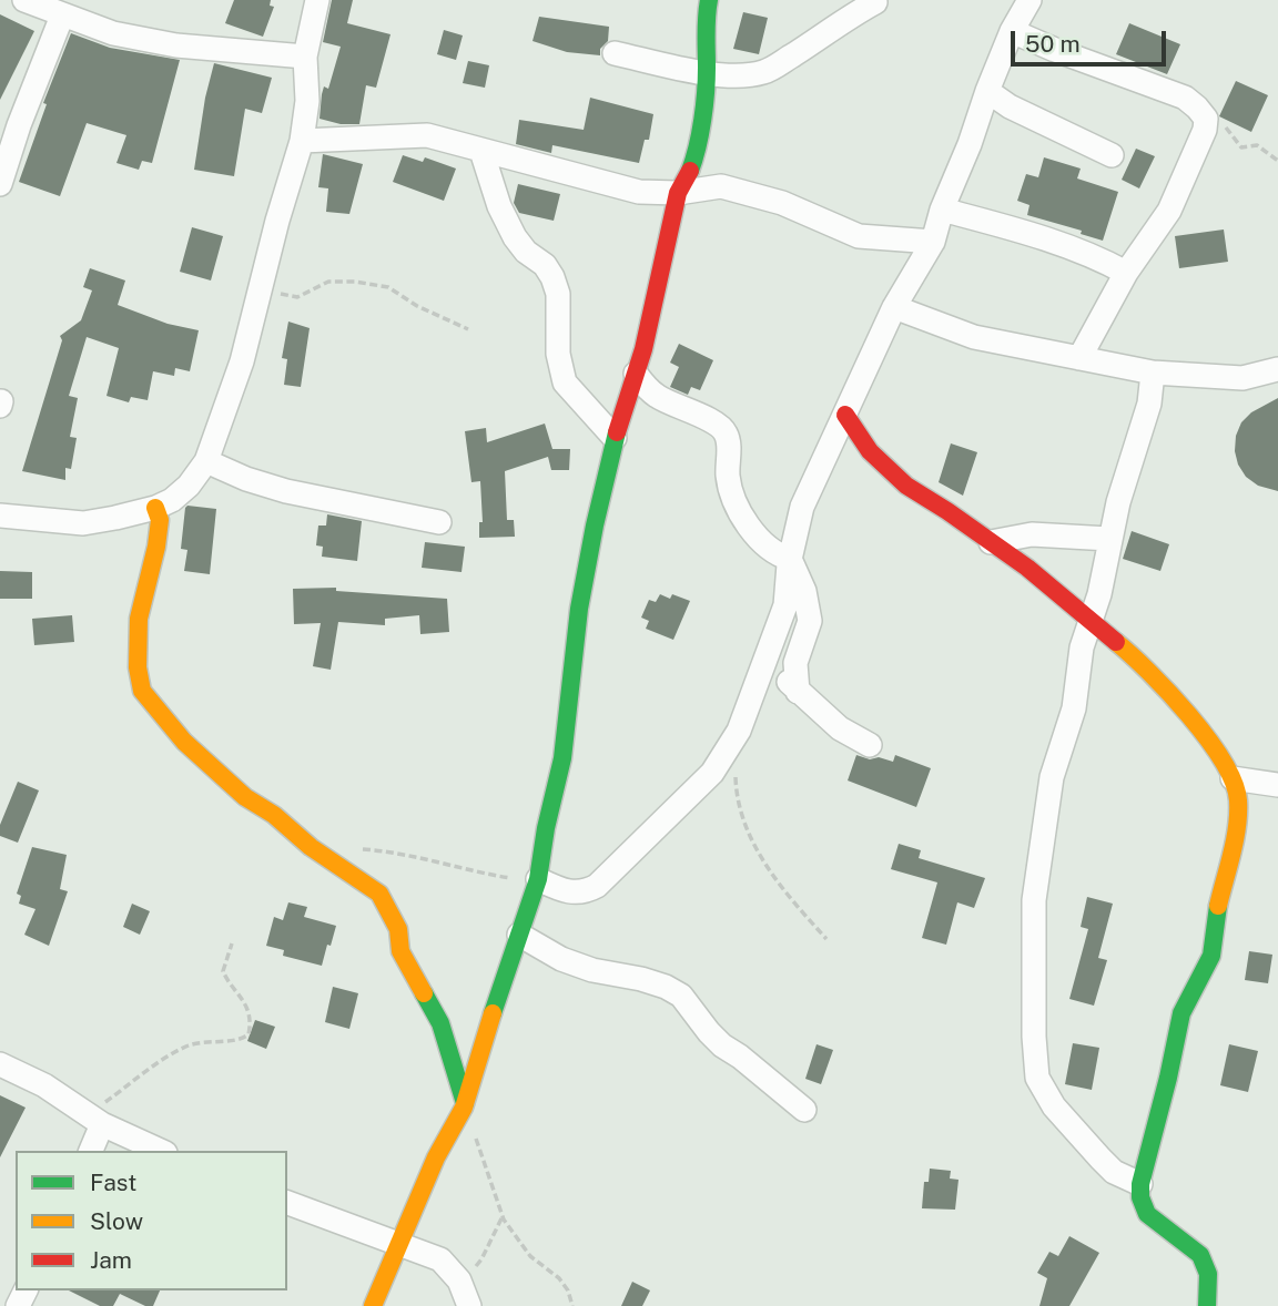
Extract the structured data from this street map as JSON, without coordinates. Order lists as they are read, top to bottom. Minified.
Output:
{"legend":["Fast","Slow","Jam"],"scale_bar":"50 m"}
